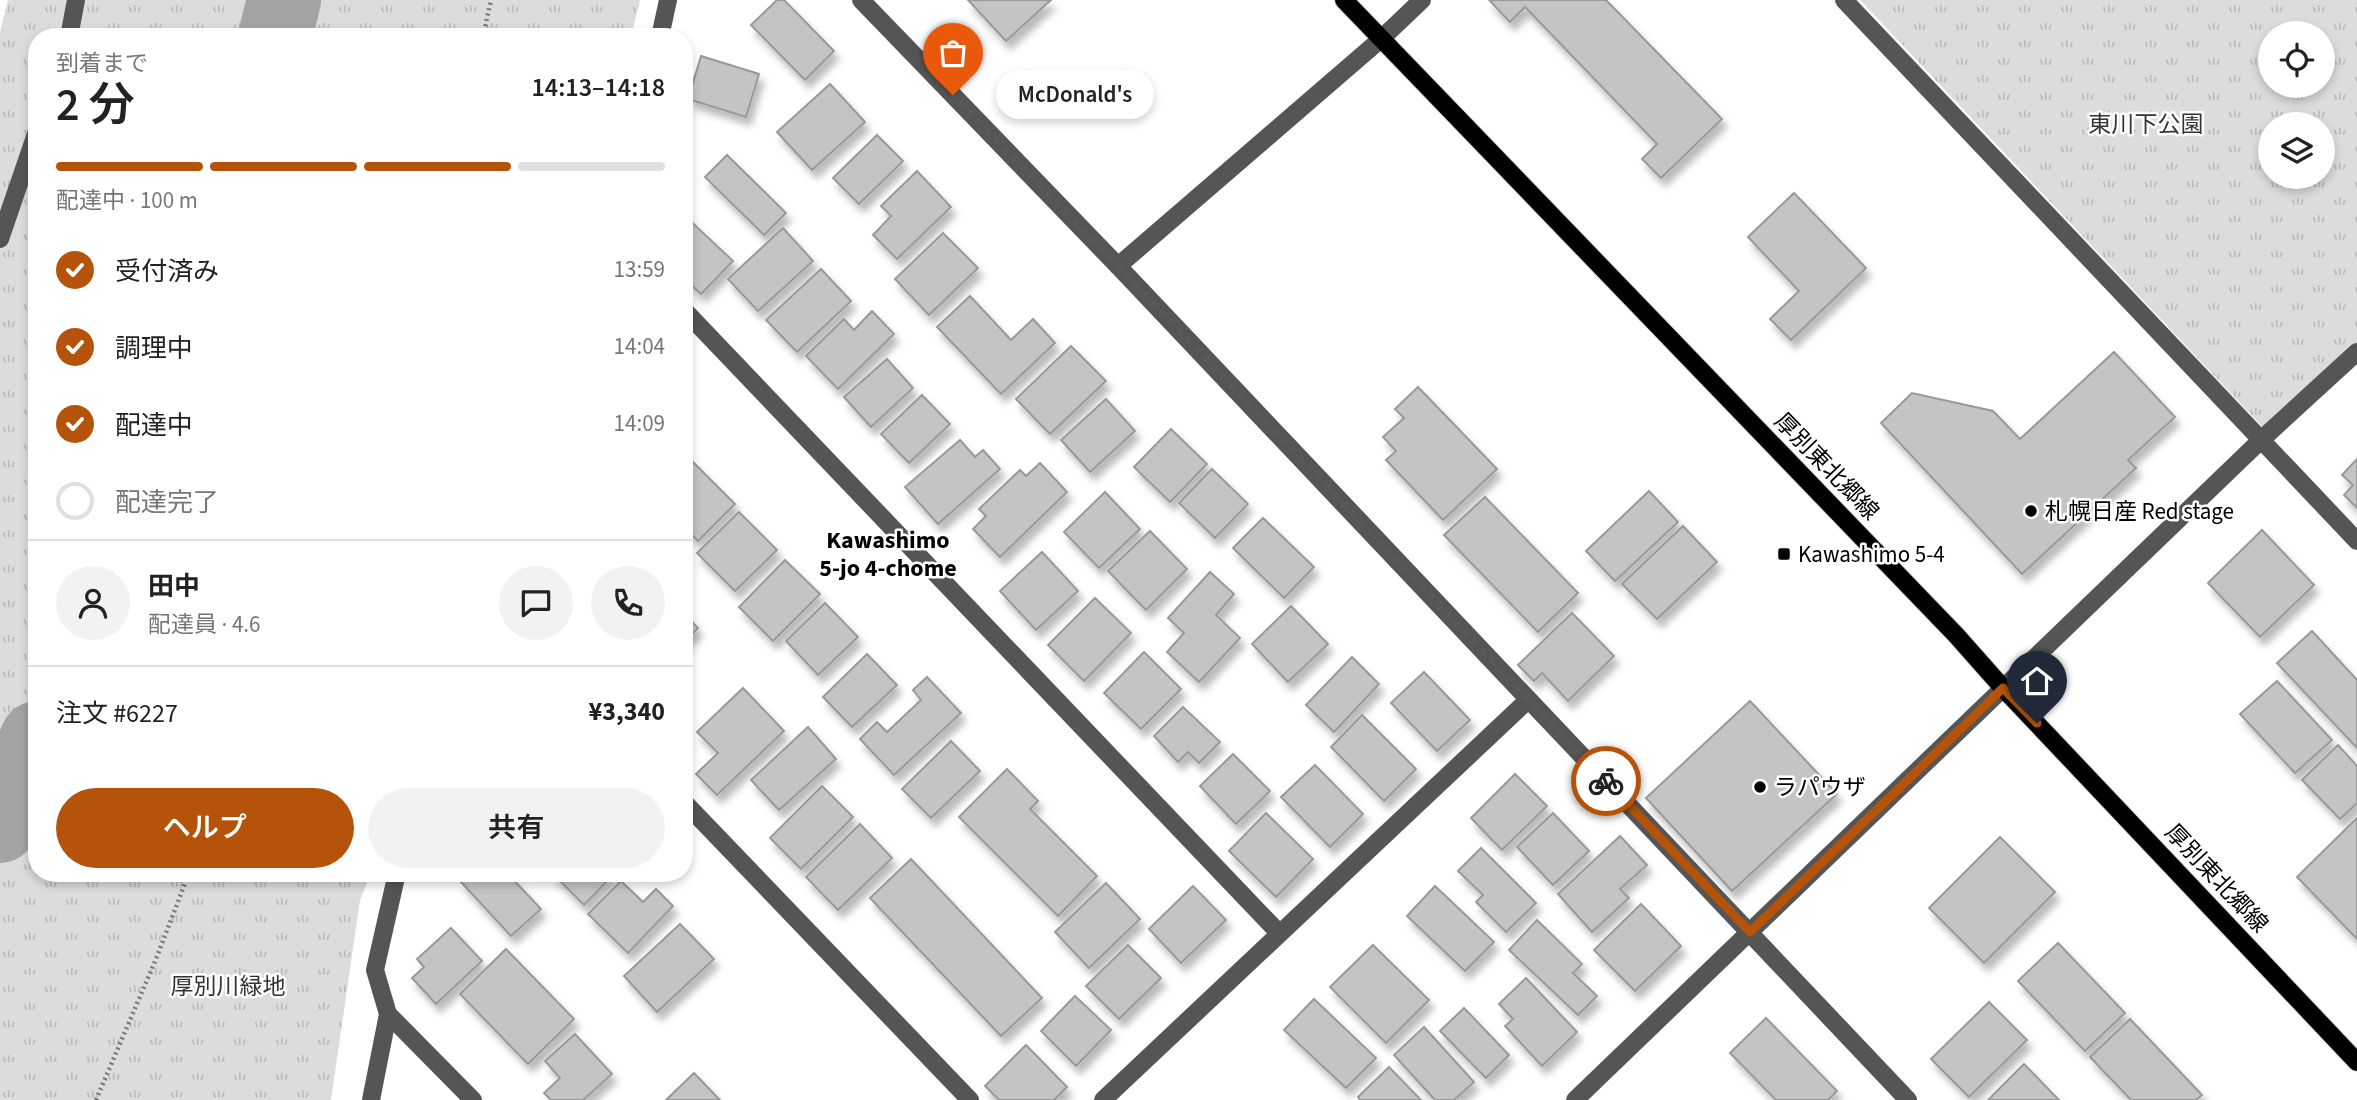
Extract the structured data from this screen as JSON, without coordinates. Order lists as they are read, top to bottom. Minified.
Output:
{"streets":{"main road":["厚別東北郷線"]},"districts":["Kawashimo 5-jo 4-chome"],"parks":["東川下公園","厚別川緑地"],"places":{"other":["McDonald's","札幌日産 Red stage","ラパウザ"],"transit":["Kawashimo 5-4"]},"page":{"heading":["2 分","到着まで","14:13–14:18"],"panel":["田中","配達員 · 4.6","注文 #6227","¥3,340"],"bubble":"McDonald's","bar":"配達中 · 100 m","list":[["受付済み","13:59"],["調理中","14:04"],["配達中","14:09"],"配達完了"],"buttons":["ヘルプ","共有"]}}
